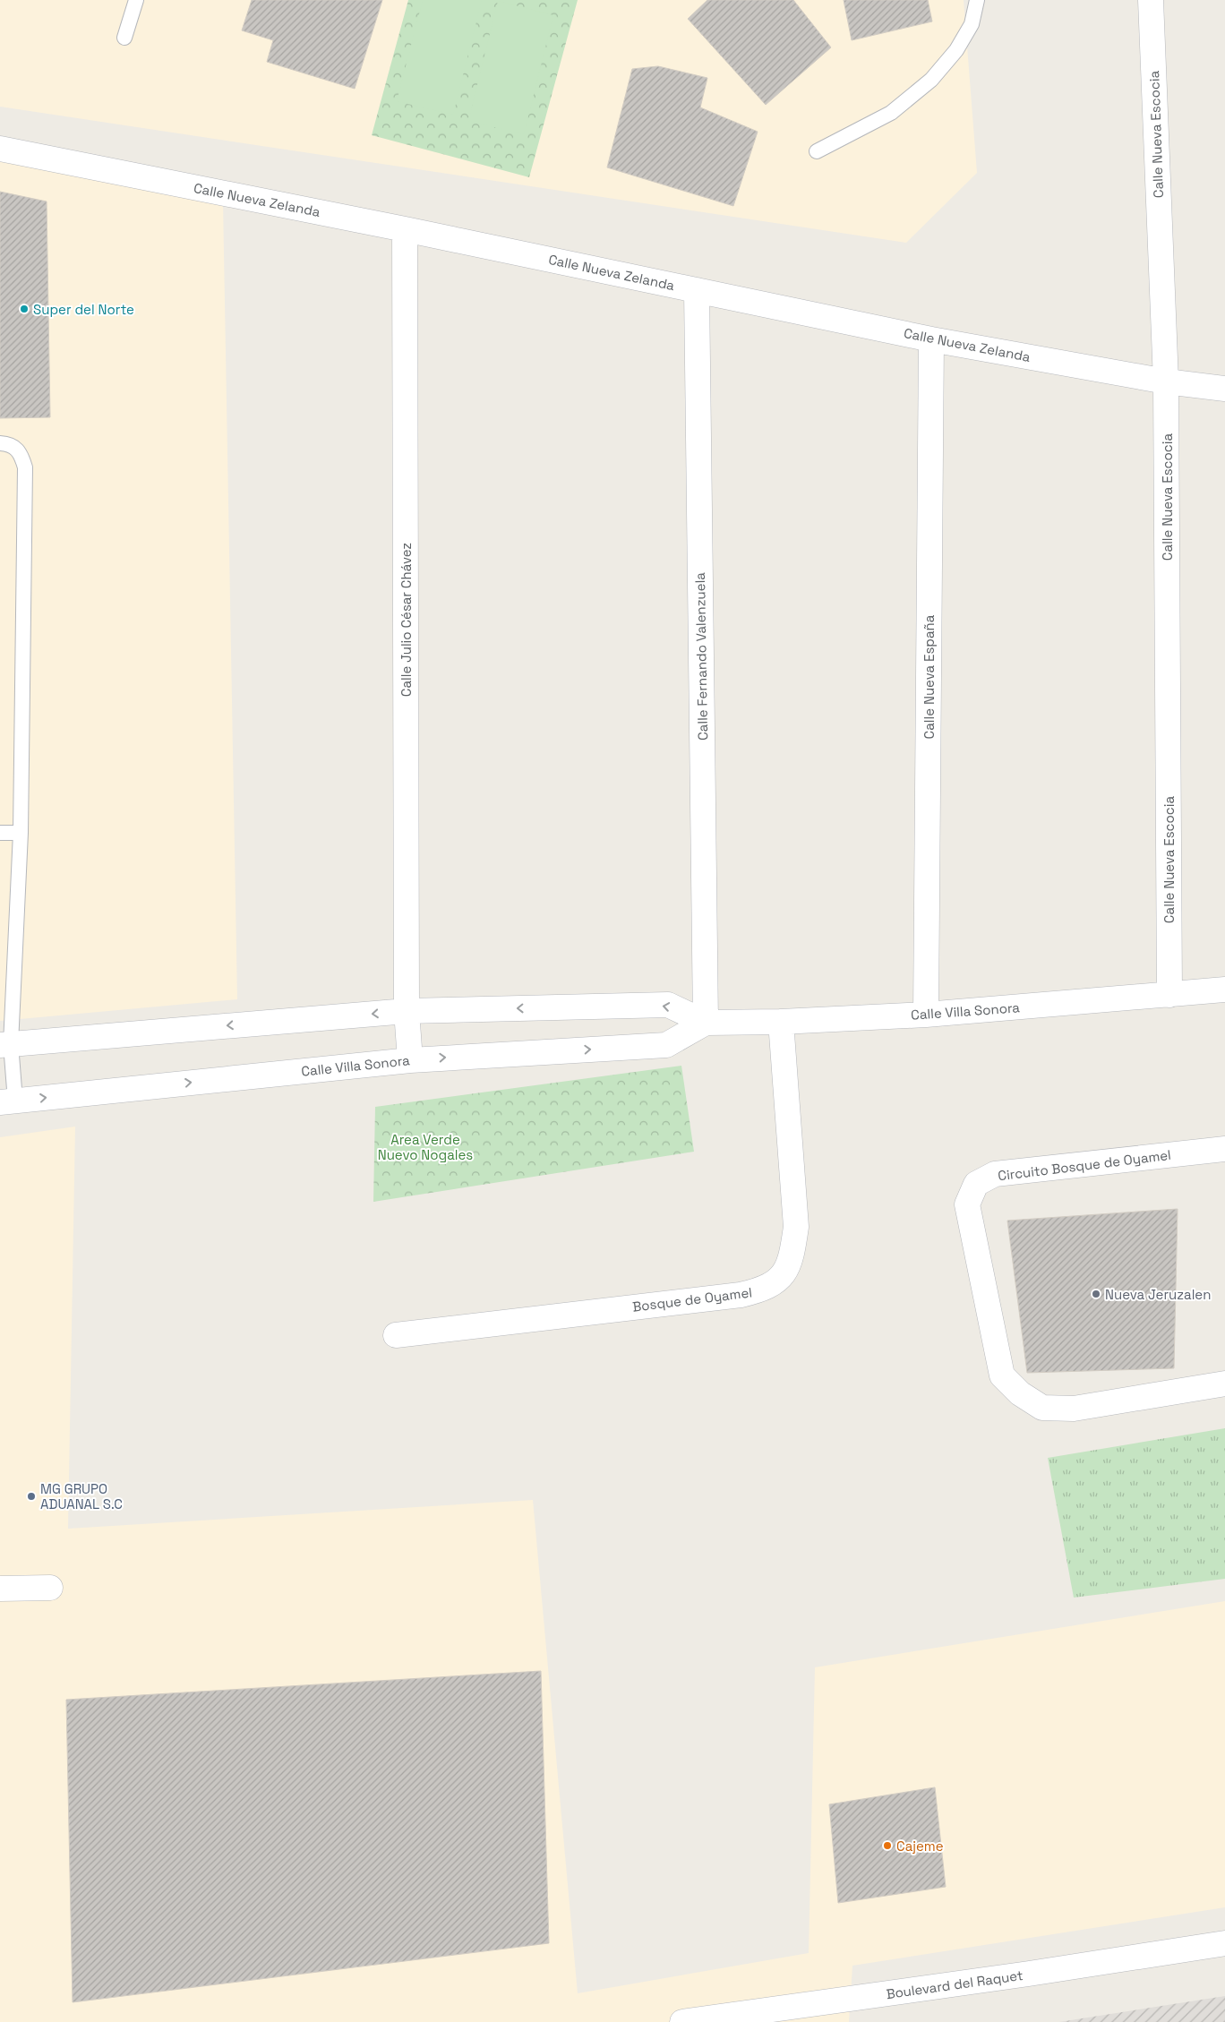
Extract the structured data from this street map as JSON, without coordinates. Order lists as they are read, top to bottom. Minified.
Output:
{"streets":{"street":["Calle Nueva Escocia","Calle Nueva Zelanda","Calle Julio César Chávez","Calle Fernando Valenzuela","Calle Nueva España","Calle Villa Sonora","Circuito Bosque de Oyamel","Bosque de Oyamel","Boulevard del Raquet"]},"crossings":[["Calle Nueva Escocia","Calle Nueva Zelanda"],["Calle Nueva Escocia","Calle Villa Sonora"],["Calle Nueva Zelanda","Calle Julio César Chávez"],["Calle Nueva Zelanda","Calle Fernando Valenzuela"],["Calle Nueva Zelanda","Calle Nueva España"],["Calle Julio César Chávez","Calle Villa Sonora"],["Calle Fernando Valenzuela","Calle Villa Sonora"],["Calle Nueva España","Calle Villa Sonora"],["Calle Villa Sonora","Bosque de Oyamel"]],"parks":["Area Verde Nuevo Nogales"],"places":["Super del Norte","Nueva Jeruzalen","MG GRUPO ADUANAL S.C","Cajeme"]}
